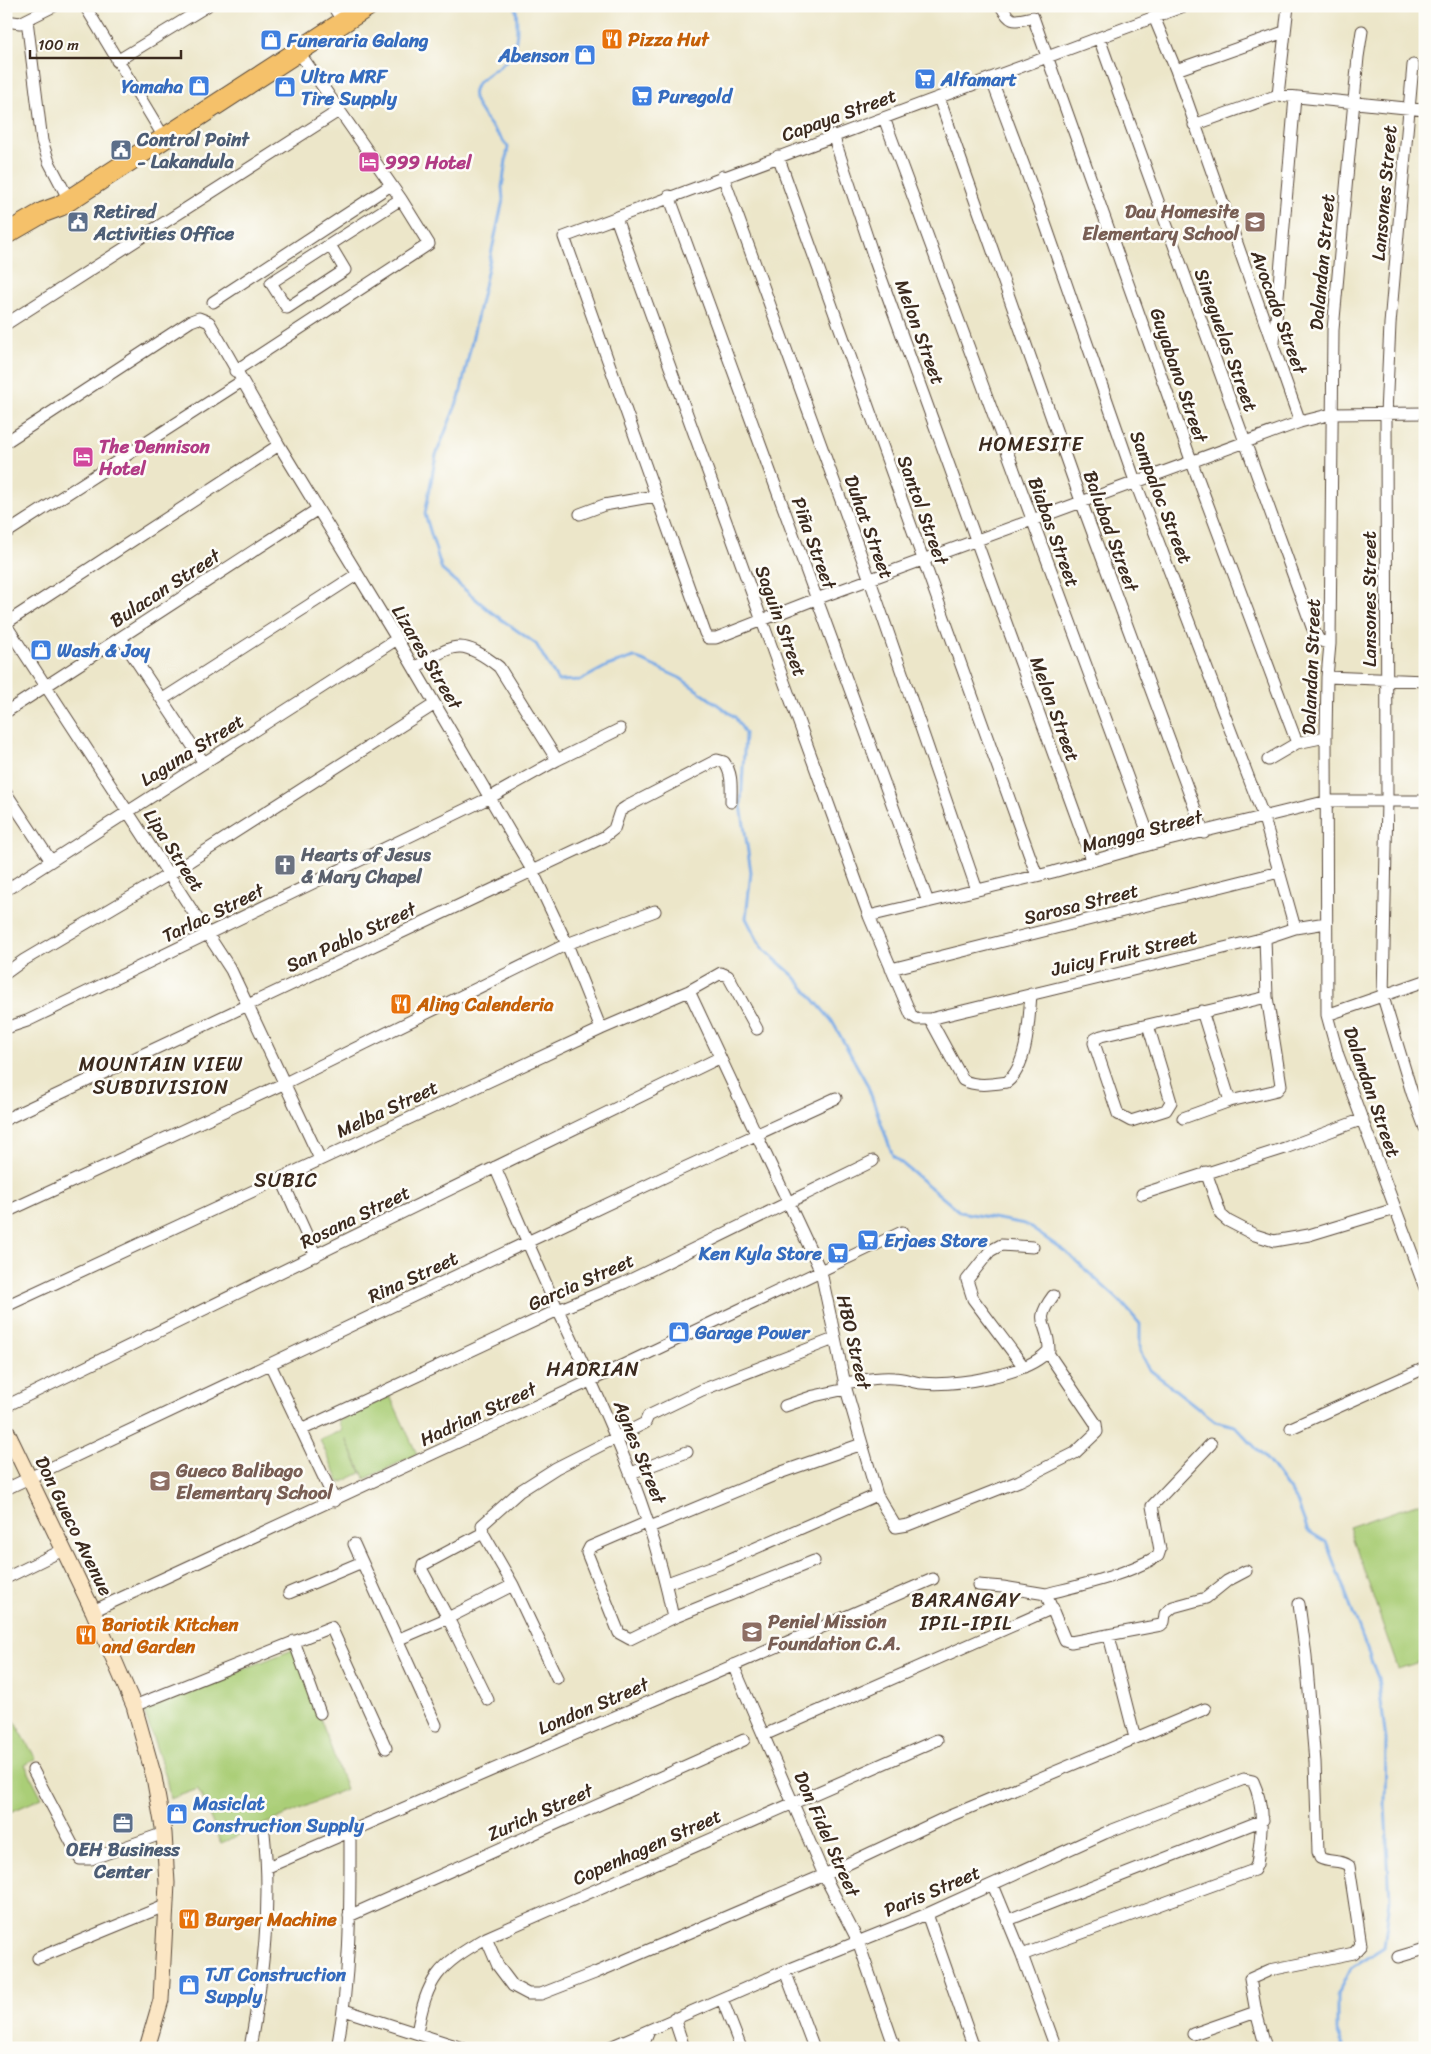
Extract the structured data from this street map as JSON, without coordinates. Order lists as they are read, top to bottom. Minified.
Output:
{"streets":{"main road":["Don Gueco Avenue"],"street":["Capaya Street","Lansones Street","Dalandan Street","Avocado Street","Melon Street","Sineguelas Street","Guyabano Street","Sampaloc Street","Santol Street","Duhat Street","Balubad Street","Biabas Street","Piña Street","Bulacan Street","Saguin Street","Lizares Street","Laguna Street","Mangga Street","Lipa Street","Sarosa Street","Tarlac Street","San Pablo Street","Juicy Fruit Street","Melba Street","Rosana Street","Rina Street","Garcia Street","HBO Street","Hadrian Street","Agnes Street","London Street","Zurich Street","Don Fidel Street","Copenhagen Street","Paris Street"]},"crossings":[["Capaya Street","Avocado Street"],["Capaya Street","Melon Street"],["Capaya Street","Sineguelas Street"],["Capaya Street","Guyabano Street"],["Capaya Street","Sampaloc Street"],["Capaya Street","Santol Street"],["Capaya Street","Duhat Street"],["Capaya Street","Balubad Street"],["Capaya Street","Biabas Street"],["Capaya Street","Piña Street"],["Capaya Street","Saguin Street"],["Lansones Street","Mangga Street"],["Dalandan Street","Sineguelas Street"],["Dalandan Street","Mangga Street"],["Dalandan Street","Juicy Fruit Street"],["Melon Street","Mangga Street"],["Sampaloc Street","Mangga Street"],["Sampaloc Street","Sarosa Street"],["Sampaloc Street","Juicy Fruit Street"],["Santol Street","Mangga Street"],["Duhat Street","Mangga Street"],["Balubad Street","Mangga Street"],["Biabas Street","Mangga Street"],["Piña Street","Mangga Street"],["Bulacan Street","Lizares Street"],["Bulacan Street","Lipa Street"],["Saguin Street","Mangga Street"],["Saguin Street","Sarosa Street"],["Saguin Street","Juicy Fruit Street"],["Lizares Street","Laguna Street"],["Lizares Street","Tarlac Street"],["Lizares Street","San Pablo Street"],["Lizares Street","Melba Street"],["Laguna Street","Lipa Street"],["Lipa Street","Tarlac Street"],["Lipa Street","San Pablo Street"],["Lipa Street","Melba Street"],["Melba Street","HBO Street"],["Rosana Street","HBO Street"],["Rosana Street","Agnes Street"],["Rina Street","HBO Street"],["Rina Street","Agnes Street"],["Rina Street","Don Gueco Avenue"],["Garcia Street","HBO Street"],["Garcia Street","Agnes Street"],["HBO Street","Hadrian Street"],["Hadrian Street","Agnes Street"],["Hadrian Street","Don Gueco Avenue"],["London Street","Don Fidel Street"],["Don Fidel Street","Copenhagen Street"],["Don Fidel Street","Paris Street"]],"districts":["HOMESITE","MOUNTAIN VIEW SUBDIVISION","SUBIC","HADRIAN","BARANGAY IPIL-IPIL"],"places":{"restaurant":["Pizza Hut","Aling Calenderia","Bariotik Kitchen and Garden","Burger Machine"],"shop":["Funeraria Galang","Abenson","Yamaha","Ultra MRF Tire Supply","Wash & Joy","Garage Power","Masiclat Construction Supply","TJT Construction Supply"],"supermarket":["Alfamart","Puregold","Erjaes Store","Ken Kyla Store"],"public building":["Control Point - Lakandula","Retired Activities Office"],"hotel":["999 Hotel","The Dennison Hotel"],"school or university":["Dau Homesite Elementary School","Gueco Balibago Elementary School","Peniel Mission Foundation C.A."],"church":["Hearts of Jesus & Mary Chapel"],"office":["OEH Business Center"]},"scale_bar":"100 m"}
